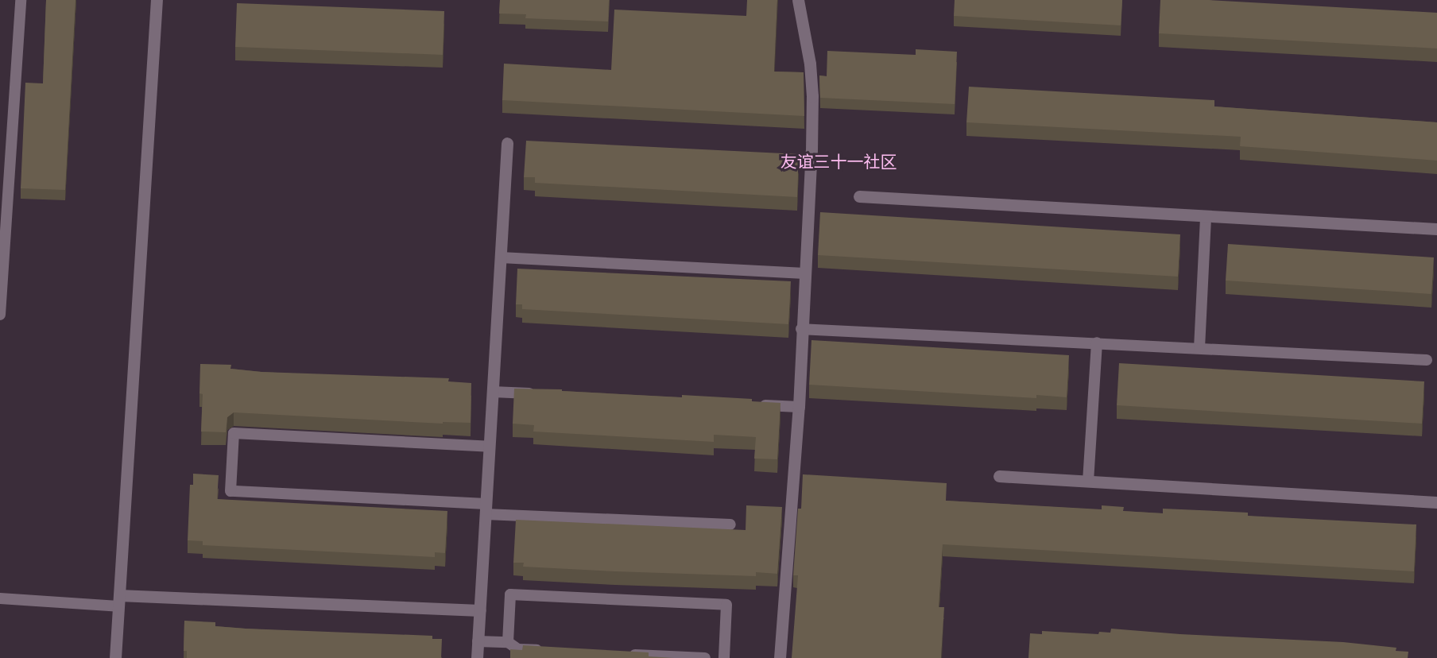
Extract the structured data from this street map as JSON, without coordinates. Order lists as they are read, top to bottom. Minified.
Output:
{"districts":["友谊三十一社区"]}
